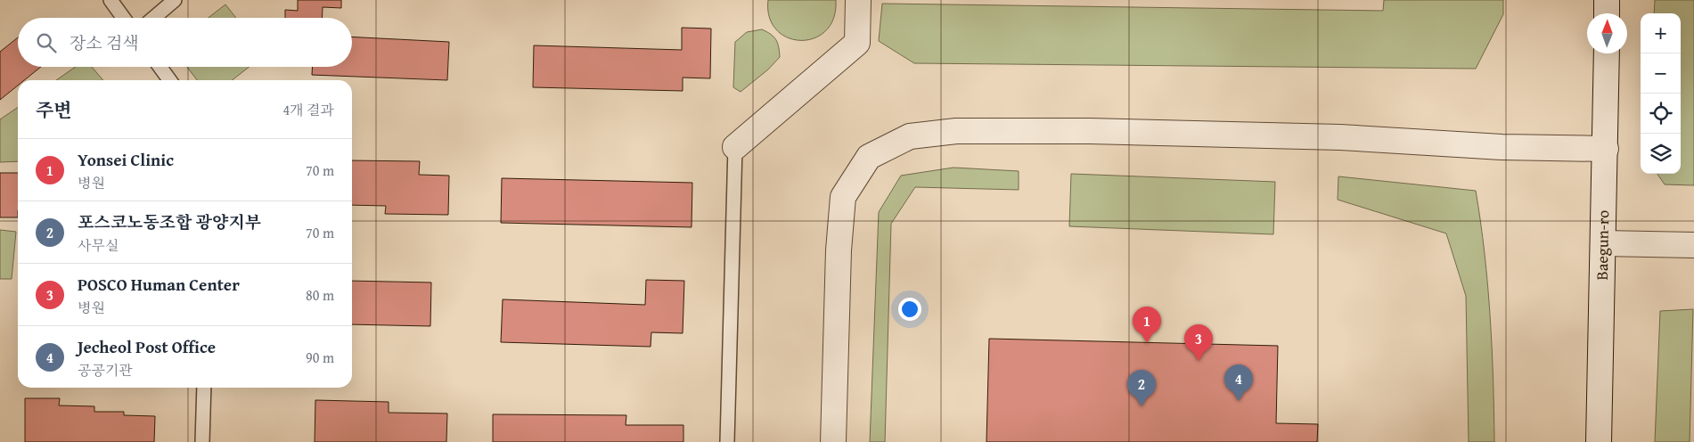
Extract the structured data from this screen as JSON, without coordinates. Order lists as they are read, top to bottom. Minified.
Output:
{"streets":{"street":["Baegun-ro"]},"north":"top","page":{"map_buttons":["+","−"],"search":"장소 검색","heading":["주변","4개 결과"],"list":[{"mark":"1","name":"Yonsei Clinic","note":"병원","value":"70 m"},{"mark":"2","name":"포스코노동조합 광양지부","note":"사무실","value":"70 m"},{"mark":"3","name":"POSCO Human Center","note":"병원","value":"80 m"},{"mark":"4","name":"Jecheol Post Office","note":"공공기관","value":"90 m"}],"pins":["1","3","4","2"]}}
